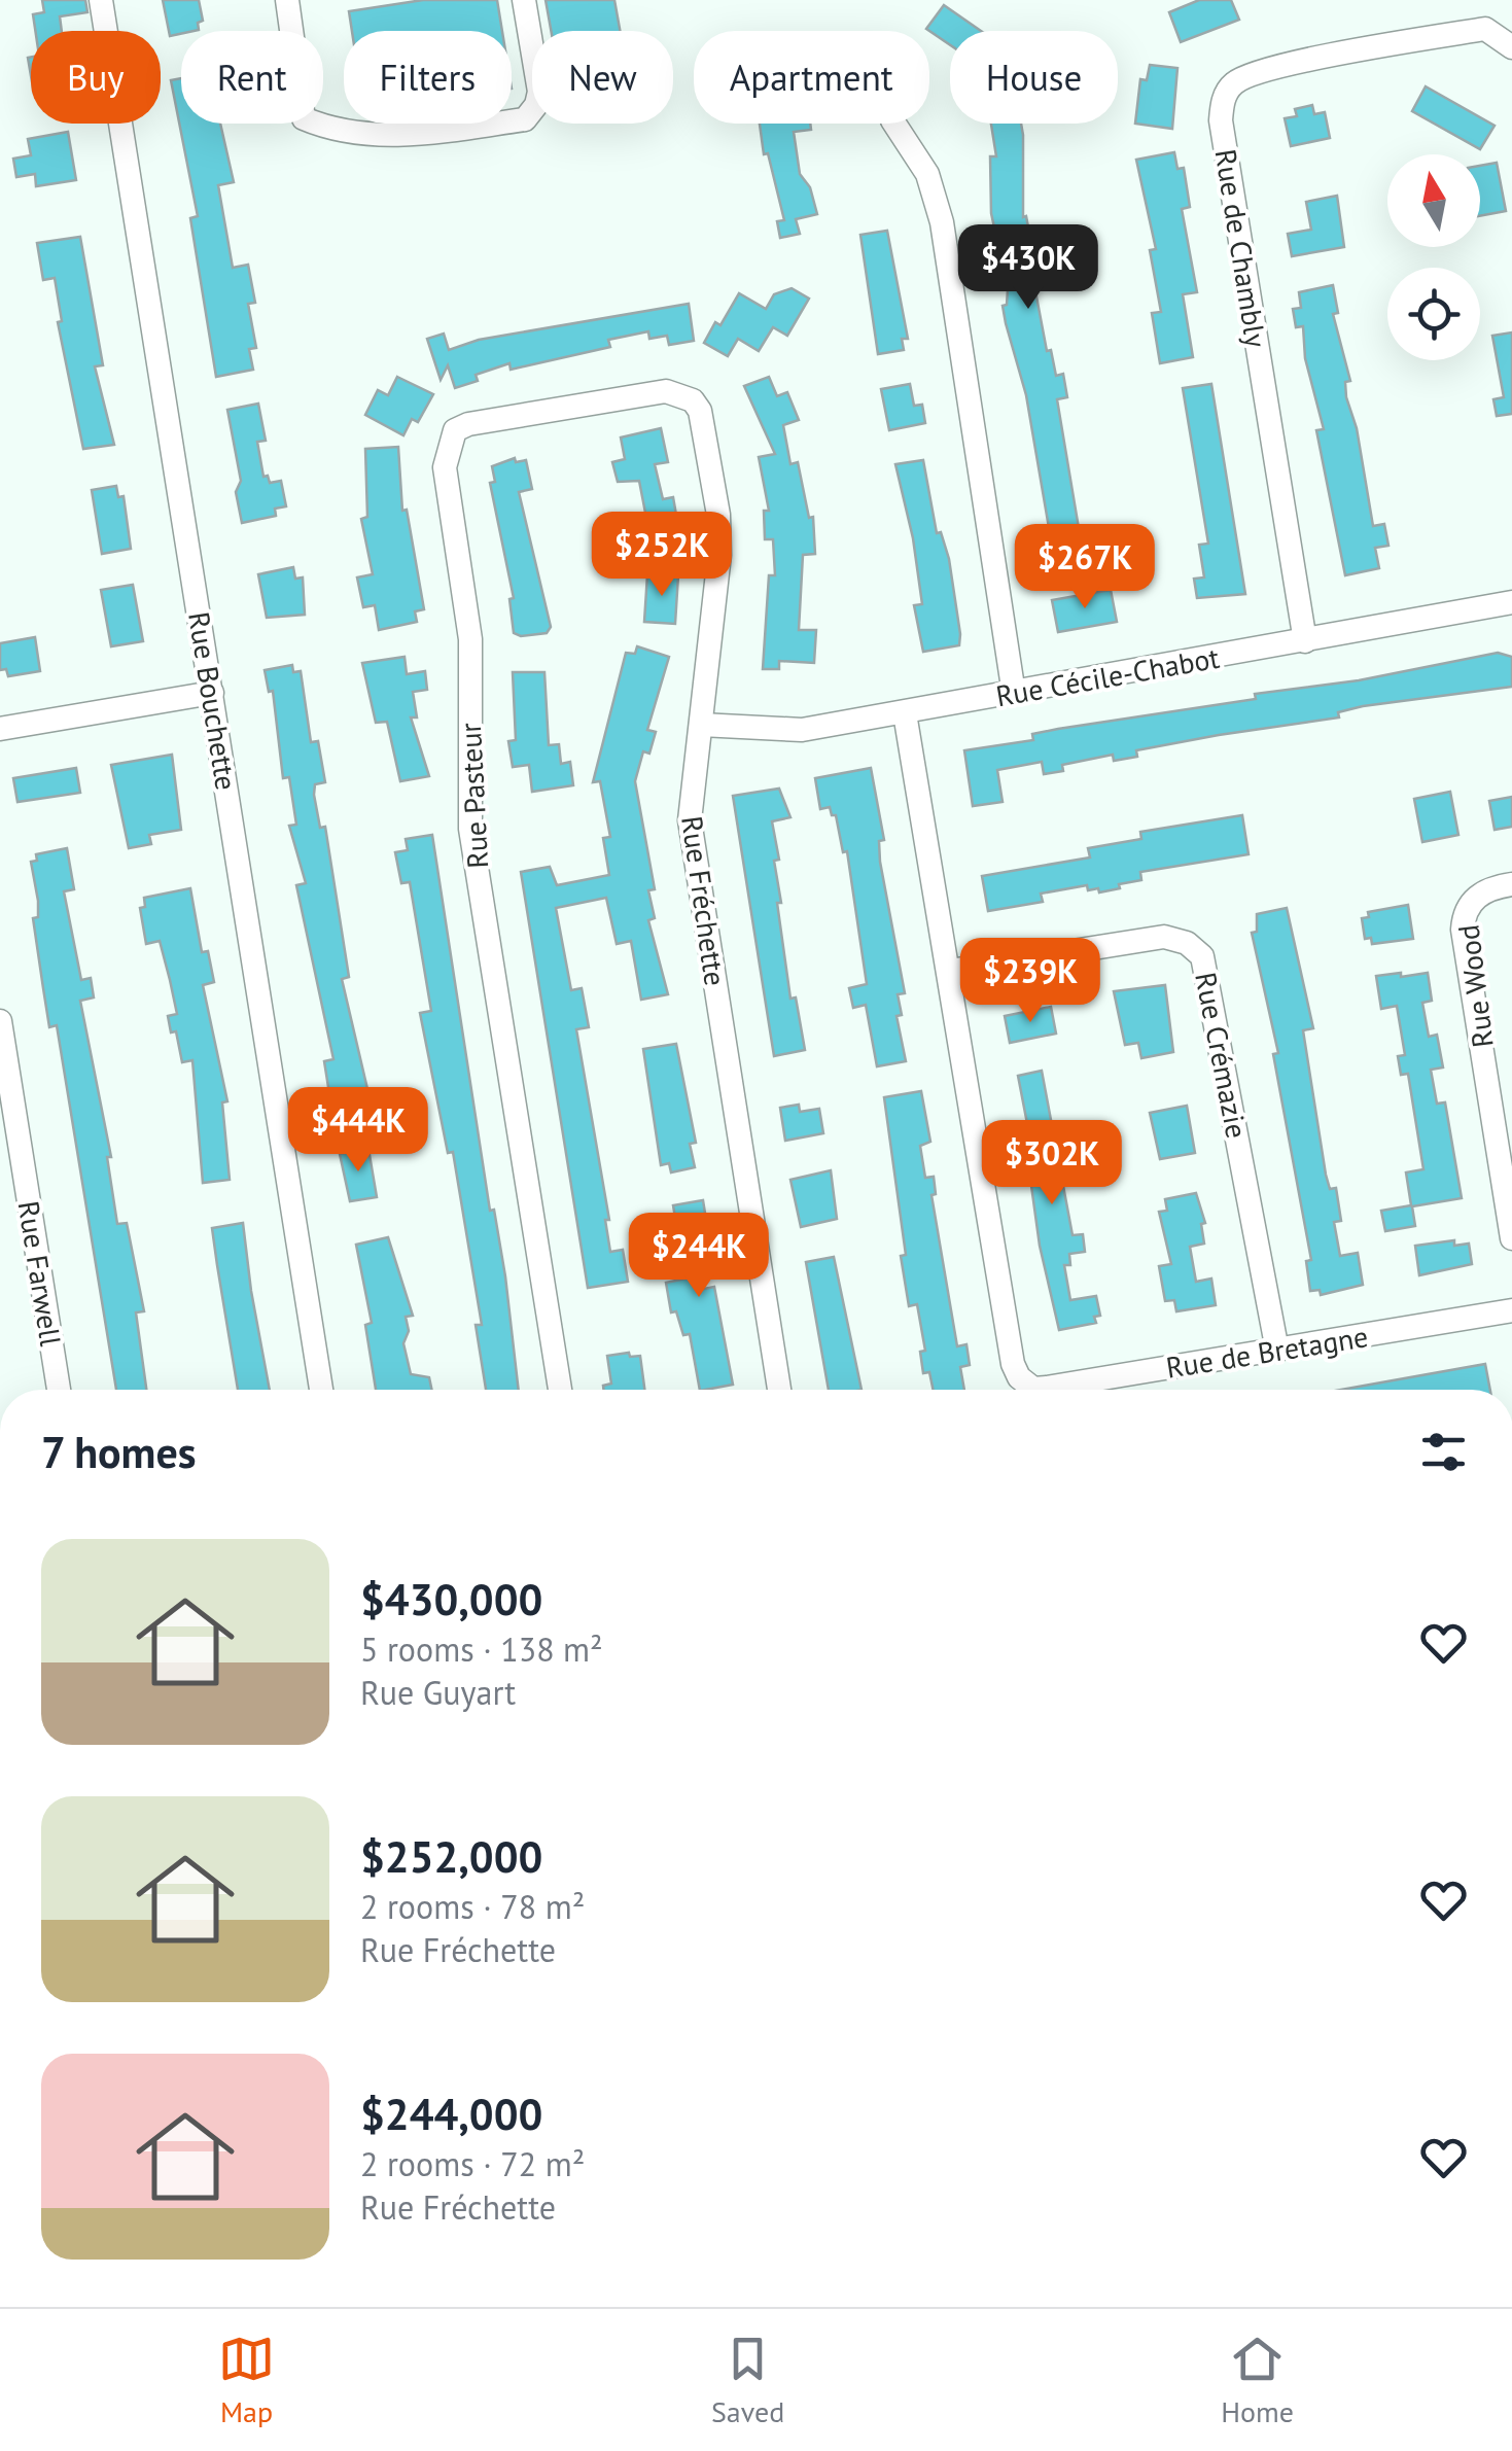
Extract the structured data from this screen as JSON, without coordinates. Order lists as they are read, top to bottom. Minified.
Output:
{"streets":{"street":["Rue de Chambly","Rue Cécile-Chabot","Rue Bouchette","Rue Pasteur","Rue Fréchette","Rue Wood","Rue Crémazie","Rue Farwell","Rue de Bretagne"]},"crossings":[["Rue de Chambly","Rue Cécile-Chabot"],["Rue Cécile-Chabot","Rue Fréchette"],["Rue Cécile-Chabot","Rue de Bretagne"],["Rue Pasteur","Rue Fréchette"],["Rue Crémazie","Rue de Bretagne"]],"north":"top","page":{"chip":["Buy","Rent","Filters","New","Apartment","House"],"price":["$430K","$252K","$267K","$239K","$444K","$302K","$244K"],"heading":"7 homes","list":[{"name":"$430,000","note":"5 rooms · 138 m² · Rue Guyart"},{"name":"$252,000","note":"2 rooms · 78 m² · Rue Fréchette"},{"name":"$244,000","note":"2 rooms · 72 m² · Rue Fréchette"}],"tabs":["Map","Saved","Home"]}}
